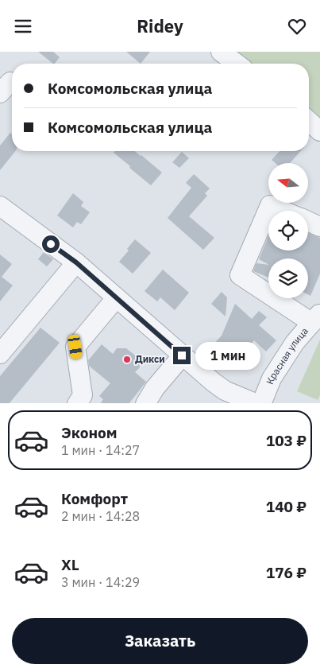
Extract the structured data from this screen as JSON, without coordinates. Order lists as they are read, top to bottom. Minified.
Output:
{"streets":{"street":["Красная улица"]},"places":["Дикси"],"north":"left","page":{"header":"Ridey","banner":["Комсомольская улица","Комсомольская улица"],"bubble":"1 мин","list":[{"name":"Эконом","note":"1 мин · 14:27","value":"103 ₽"},{"name":"Комфорт","note":"2 мин · 14:28","value":"140 ₽"},{"name":"XL","note":"3 мин · 14:29","value":"176 ₽"}],"buttons":"Заказать"}}
